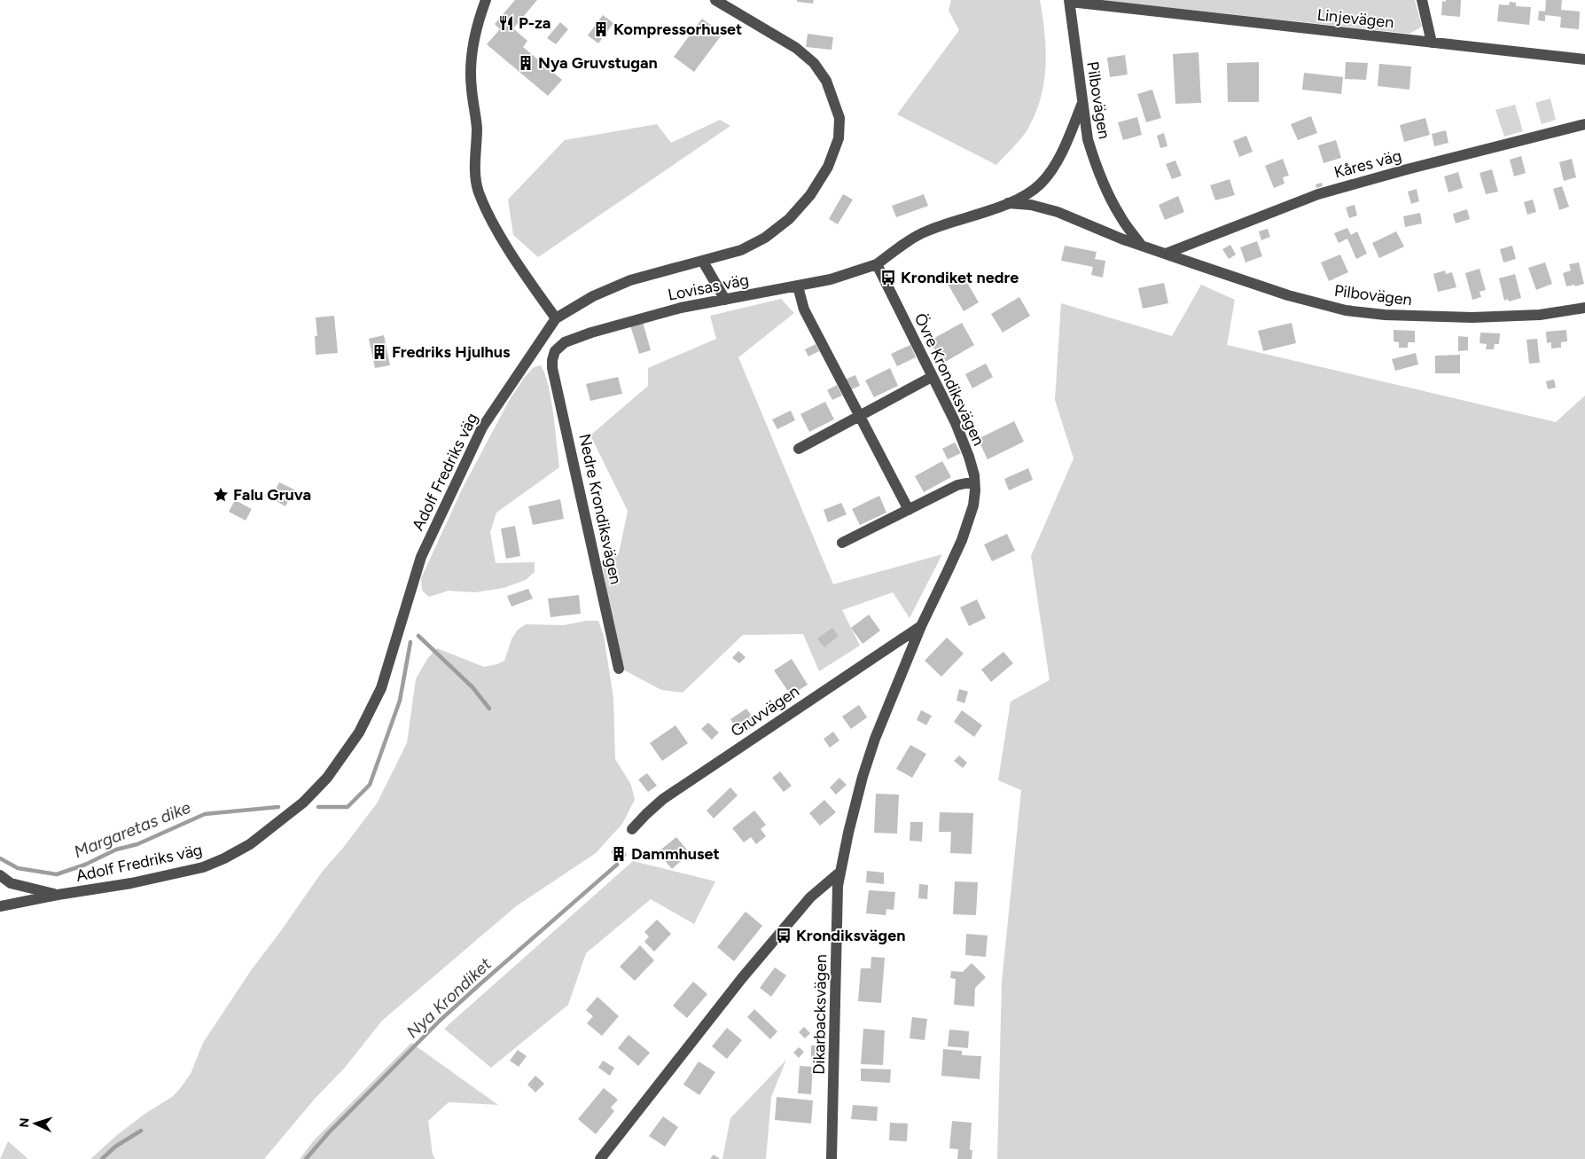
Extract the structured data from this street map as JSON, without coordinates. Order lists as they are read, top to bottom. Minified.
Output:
{"streets":{"street":["Linjevägen","Pilbovägen","Kåres väg","Lovisas väg","Övre Krondiksvägen","Adolf Fredriks väg","Nedre Krondiksvägen","Gruvvägen","Dikarbacksvägen"]},"crossings":[["Linjevägen","Pilbovägen"],["Pilbovägen","Kåres väg"],["Lovisas väg","Övre Krondiksvägen"],["Lovisas väg","Nedre Krondiksvägen"],["Övre Krondiksvägen","Gruvvägen"],["Övre Krondiksvägen","Dikarbacksvägen"]],"water":["Margaretas dike","Nya Krondiket"],"places":{"restaurant":["P-za"],"building":["Kompressorhuset","Nya Gruvstugan","Fredriks Hjulhus","Dammhuset"],"bus stop":["Krondiket nedre","Krondiksvägen"],"place":["Falu Gruva"]},"north":"left"}
